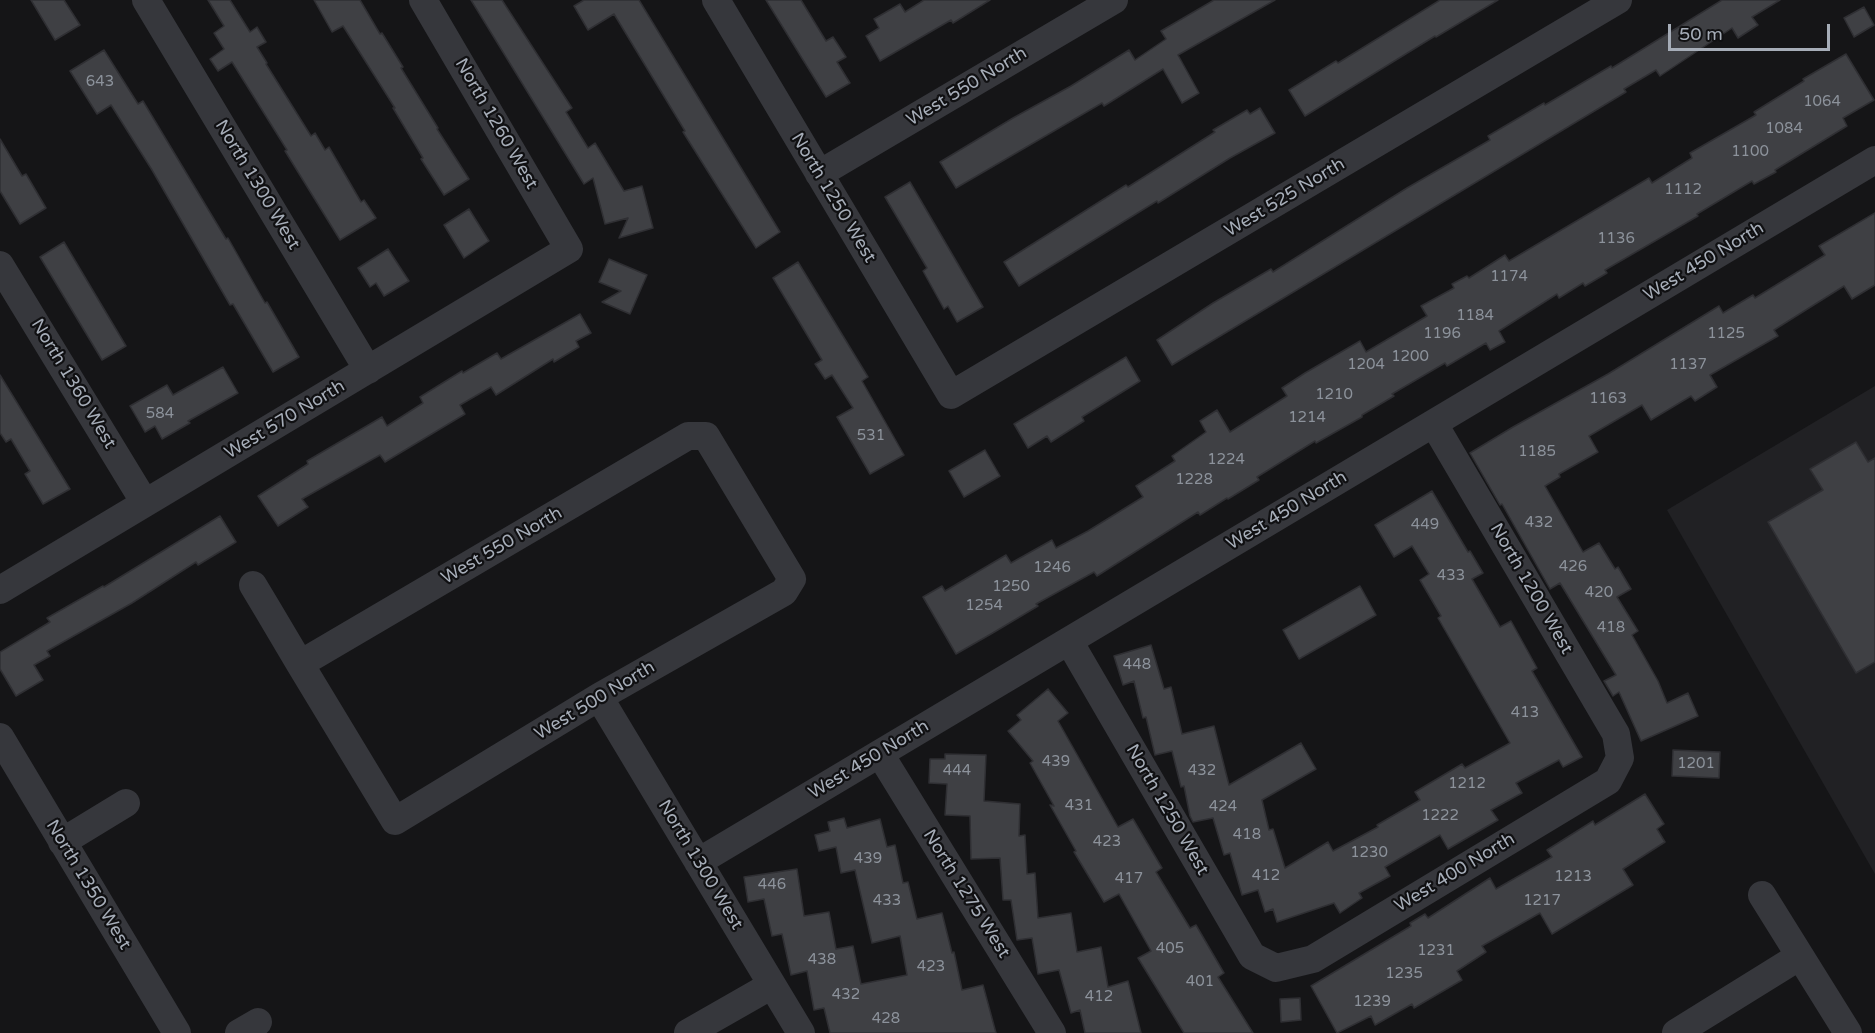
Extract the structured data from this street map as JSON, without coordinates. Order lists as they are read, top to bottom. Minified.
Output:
{"streets":{"street":["West 550 North","North 1260 West","North 1300 West","North 1250 West","West 525 North","West 450 North","North 1360 West","West 570 North","North 1200 West","West 500 North","West 400 North","North 1350 West","North 1275 West"]},"crossings":[["West 550 North","North 1250 West"],["West 550 North","West 500 North"],["North 1260 West","West 570 North"],["North 1300 West","West 450 North"],["North 1300 West","West 570 North"],["North 1300 West","West 500 North"],["North 1250 West","West 525 North"],["North 1250 West","West 450 North"],["North 1250 West","West 400 North"],["West 450 North","North 1200 West"],["West 450 North","North 1275 West"],["North 1360 West","West 570 North"],["North 1200 West","West 400 North"]],"house_numbers":["643","1064","1084","1100","1112","1136","1174","1184","1196","1125","1200","1204","1137","1210","1163","584","1214","531","1185","1224","1228","432","449","426","1246","433","1250","420","1254","418","448","413","439","1201","444","432","1212","431","424","1222","418","423","1230","439","412","1213","417","446","433","1217","405","1231","438","423","1235","401","432","412","1239","428"],"scale_bar":"50 m"}
